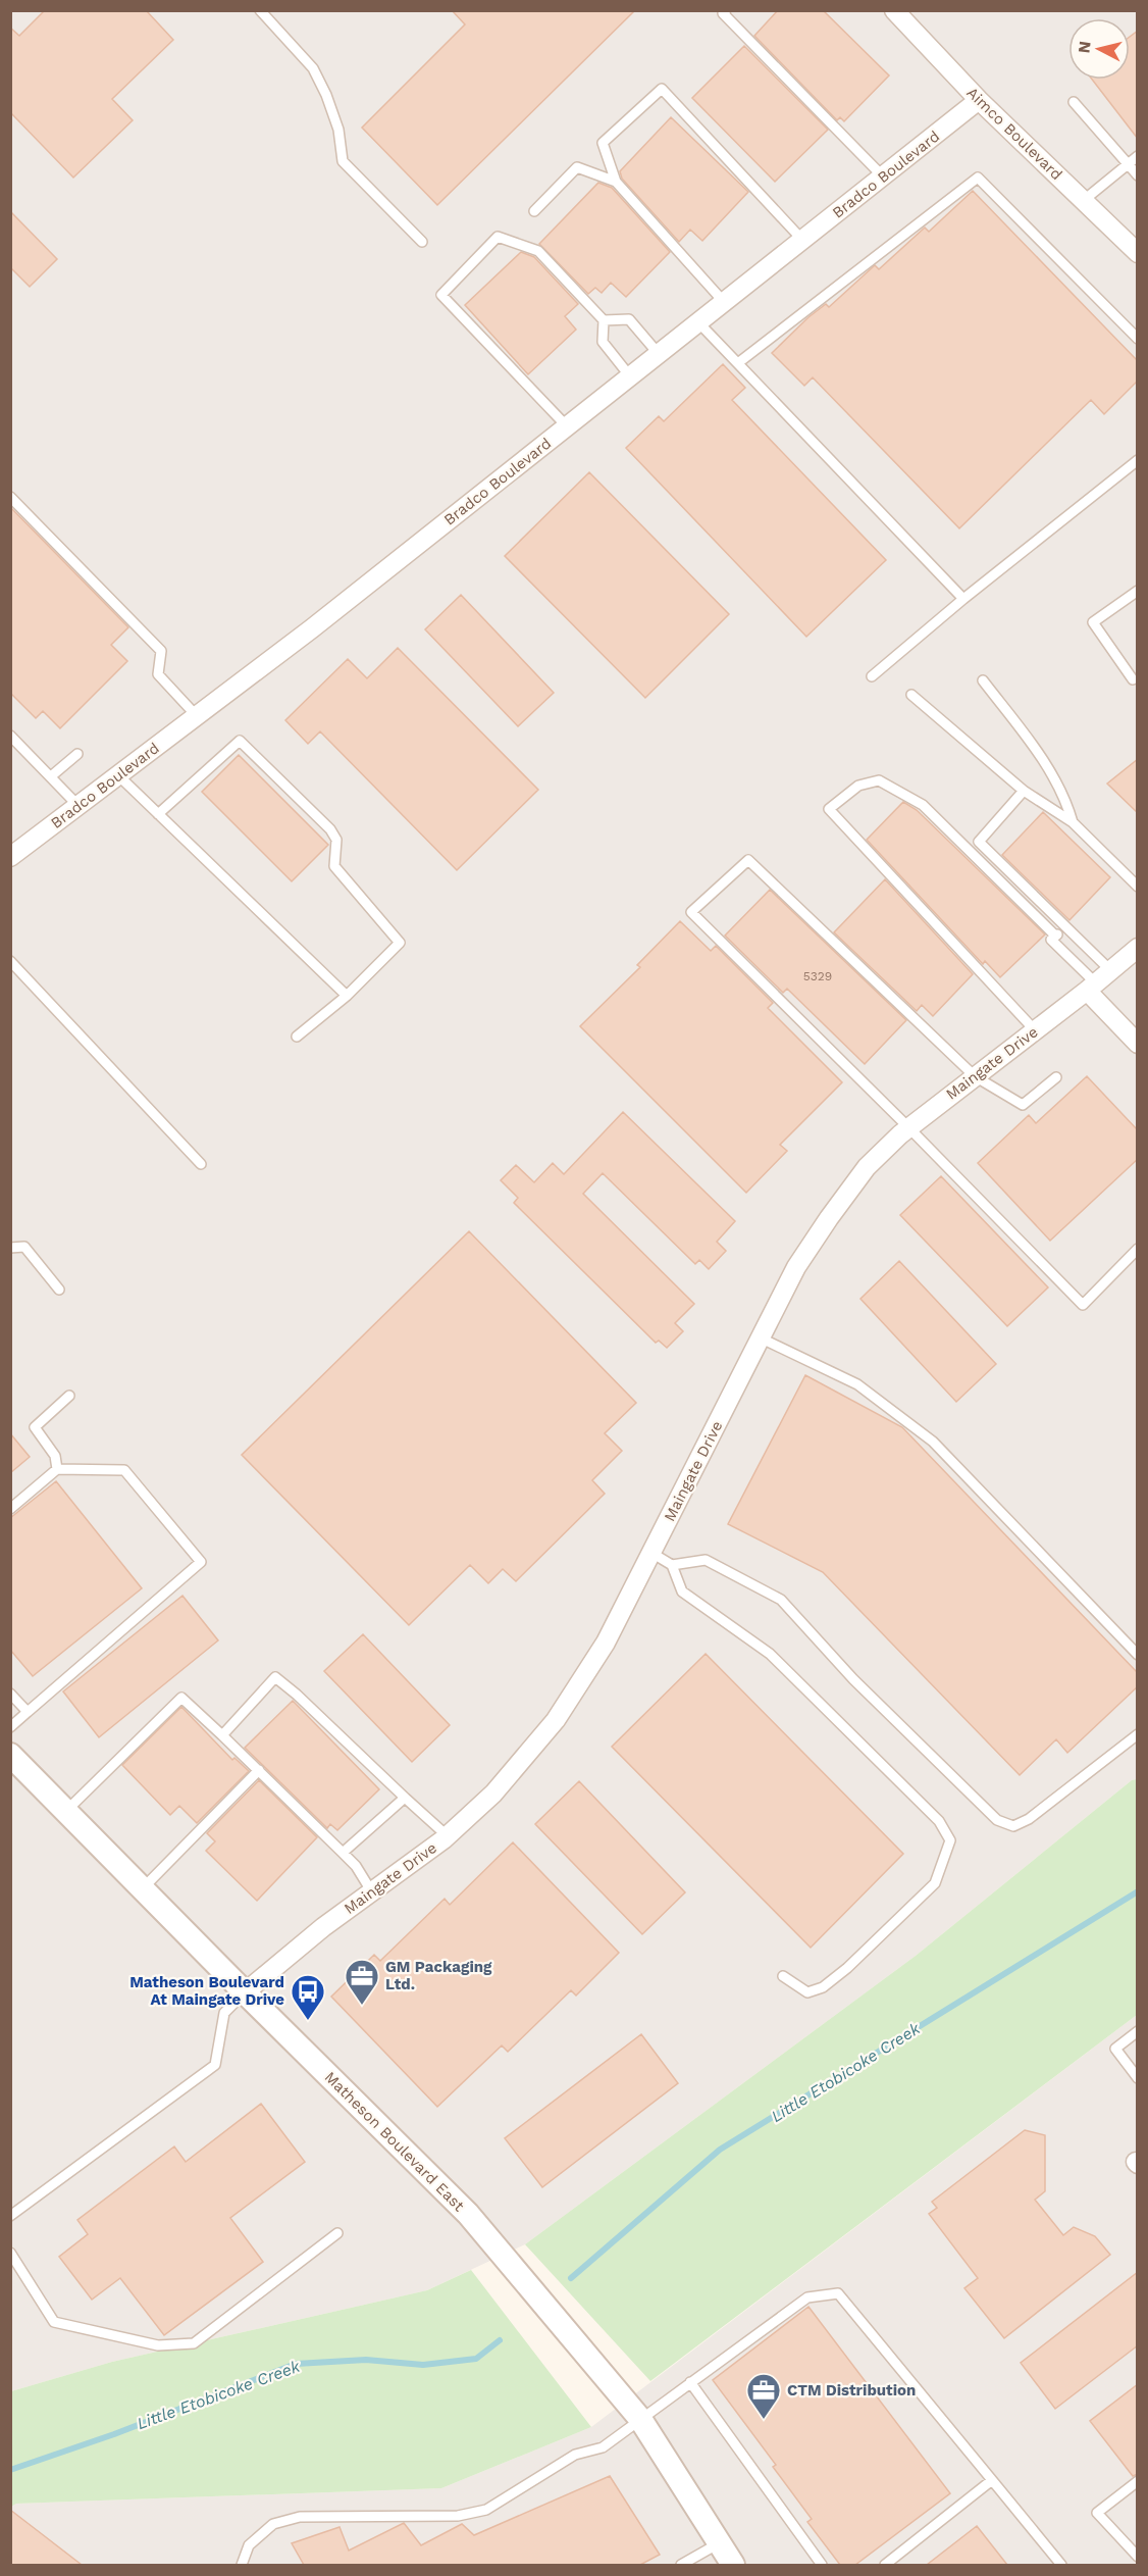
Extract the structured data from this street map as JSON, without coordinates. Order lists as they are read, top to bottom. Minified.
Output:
{"streets":{"street":["Aimco Boulevard","Bradco Boulevard","Maingate Drive","Matheson Boulevard East"]},"crossings":[["Aimco Boulevard","Bradco Boulevard"],["Maingate Drive","Matheson Boulevard East"]],"water":["Little Etobicoke Creek"],"places":{"office":["GM Packaging Ltd.","CTM Distribution"],"bus stop":["Matheson Boulevard At Maingate Drive"]},"house_numbers":["5329"],"north":"left"}
